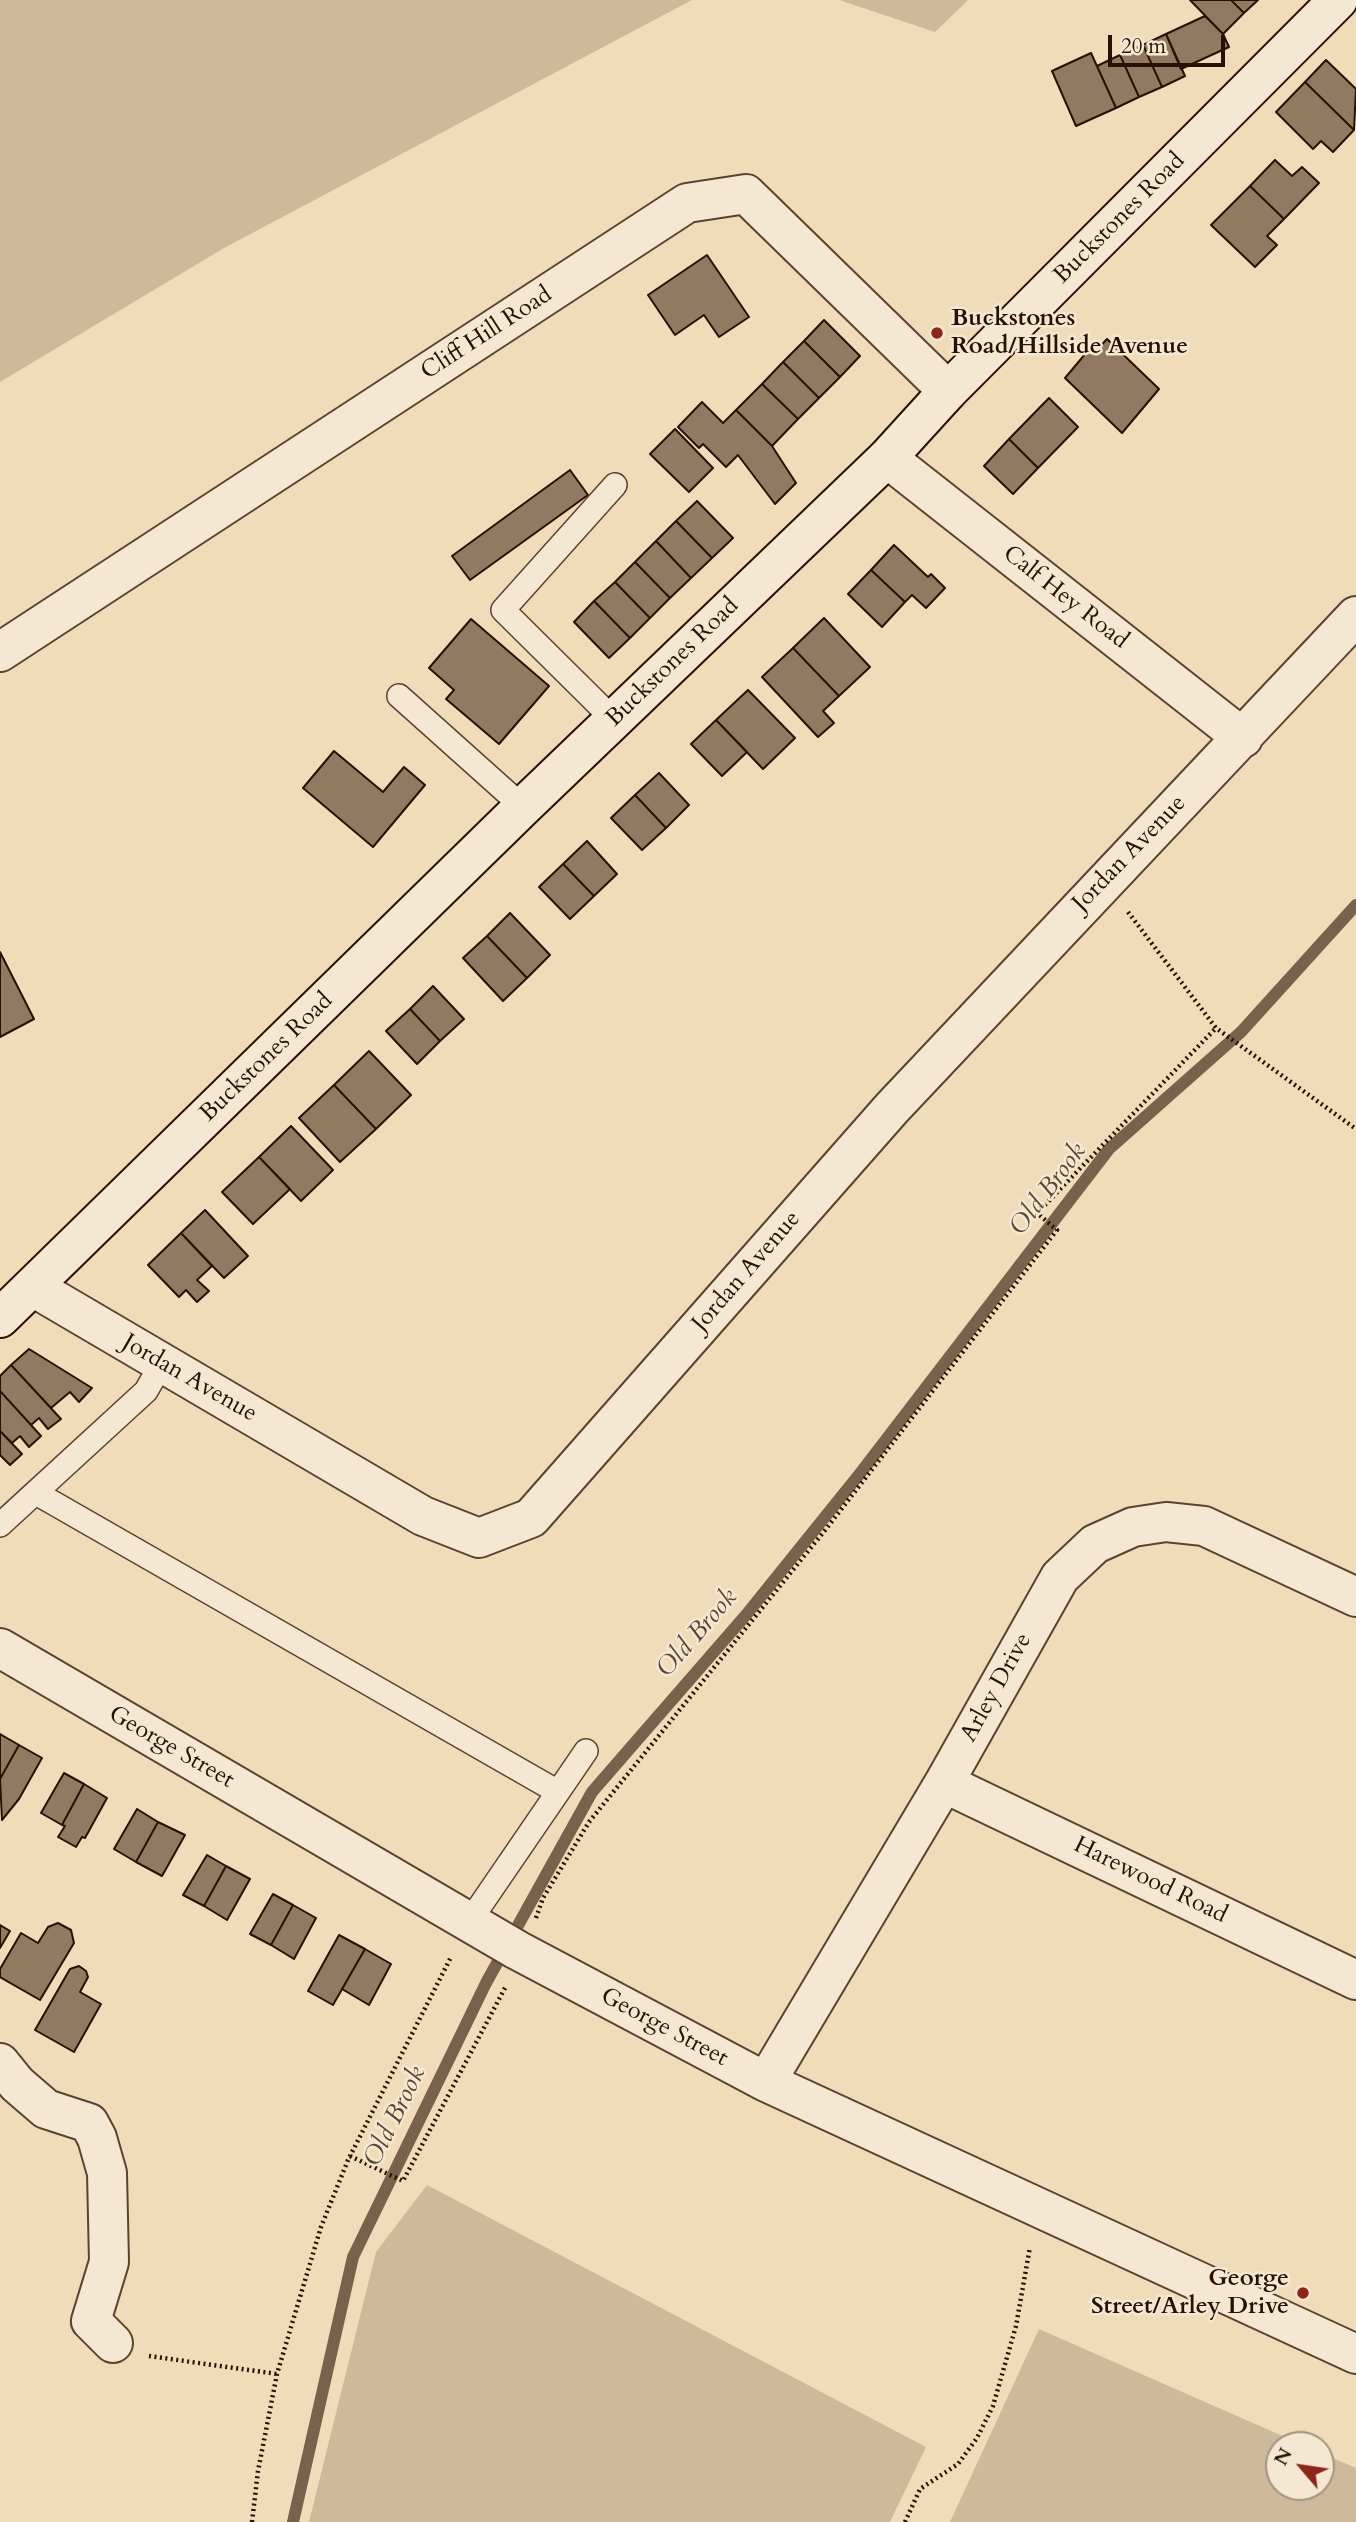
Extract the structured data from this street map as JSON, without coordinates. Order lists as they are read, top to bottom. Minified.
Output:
{"streets":{"street":["Buckstones Road","Cliff Hill Road","Calf Hey Road","Jordan Avenue","Arley Drive","George Street","Harewood Road"]},"crossings":[["Buckstones Road","Cliff Hill Road"],["Buckstones Road","Calf Hey Road"],["Buckstones Road","Jordan Avenue"],["Calf Hey Road","Jordan Avenue"],["Arley Drive","George Street"],["Arley Drive","Harewood Road"]],"water":["Old Brook"],"places":["Buckstones Road/Hillside Avenue","George Street/Arley Drive"],"scale_bar":"20 m","north":"top left"}
